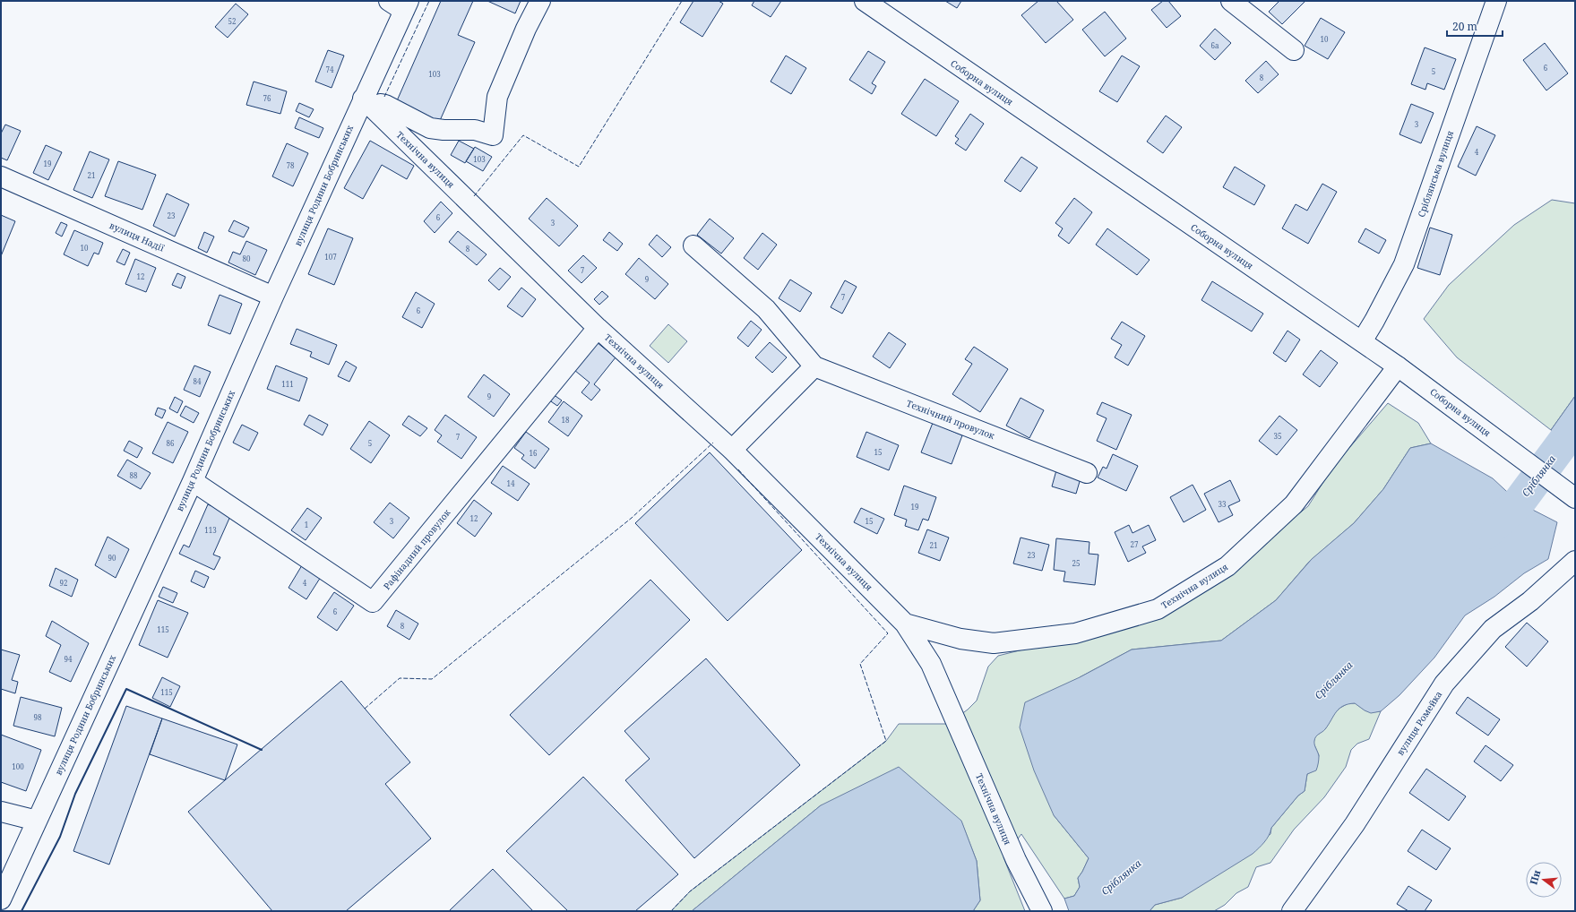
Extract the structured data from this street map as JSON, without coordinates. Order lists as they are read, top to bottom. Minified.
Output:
{"streets":{"street":["Соборна вулиця","Технічна вулиця","Сріблянська вулиця","вулиця Родини Бобринських","вулиця Надії","Технічний провулок","Рафінадний провулок","вулиця Ромейка"]},"crossings":[["Соборна вулиця","Технічна вулиця"],["Соборна вулиця","Сріблянська вулиця"],["Технічна вулиця","вулиця Родини Бобринських"],["Технічна вулиця","Рафінадний провулок"],["вулиця Родини Бобринських","вулиця Надії"],["вулиця Родини Бобринських","Рафінадний провулок"]],"water":["Сріблянка"],"house_numbers":["52","10","6а","6","74","5","103","8","76","3","4","103","19","78","21","23","6","3","10","8","107","80","7","12","9","7","6","84","111","9","18","35","7","86","5","15","16","88","14","33","19","12","3","15","1","113","27","21","23","90","25","92","4","6","8","115","94","115","98","100"],"scale_bar":"20 m","north":"left"}
